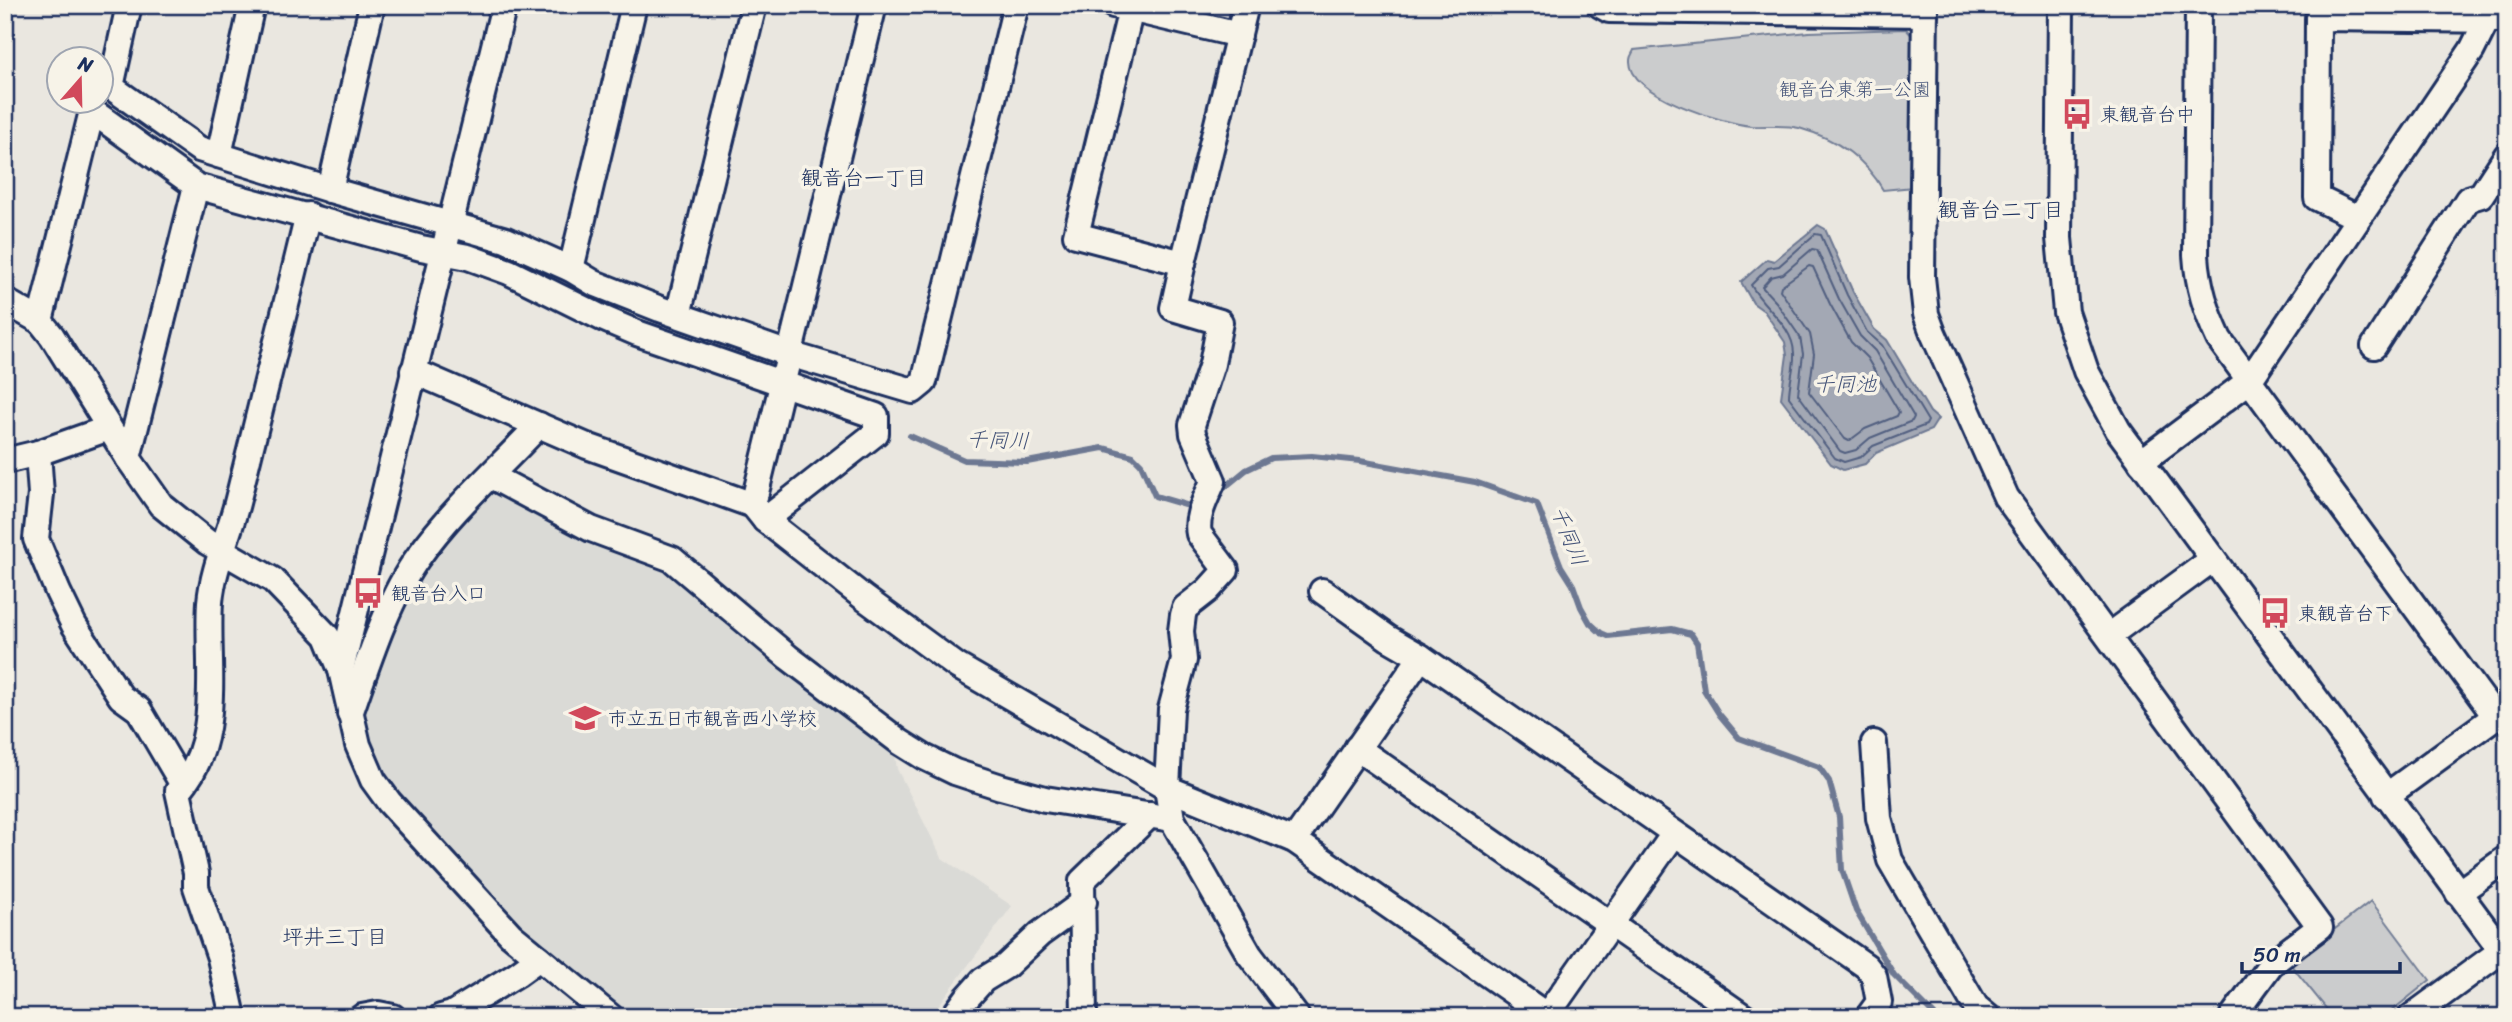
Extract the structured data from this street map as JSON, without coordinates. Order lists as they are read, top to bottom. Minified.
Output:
{"districts":["観音台一丁目","観音台二丁目","坪井三丁目"],"water":["千同池","千同川"],"parks":["観音台東第一公園"],"places":{"bus stop":["東観音台中","観音台入口","東観音台下"],"school or university":["市立五日市観音西小学校"]},"scale_bar":"50 m","north":"top"}
